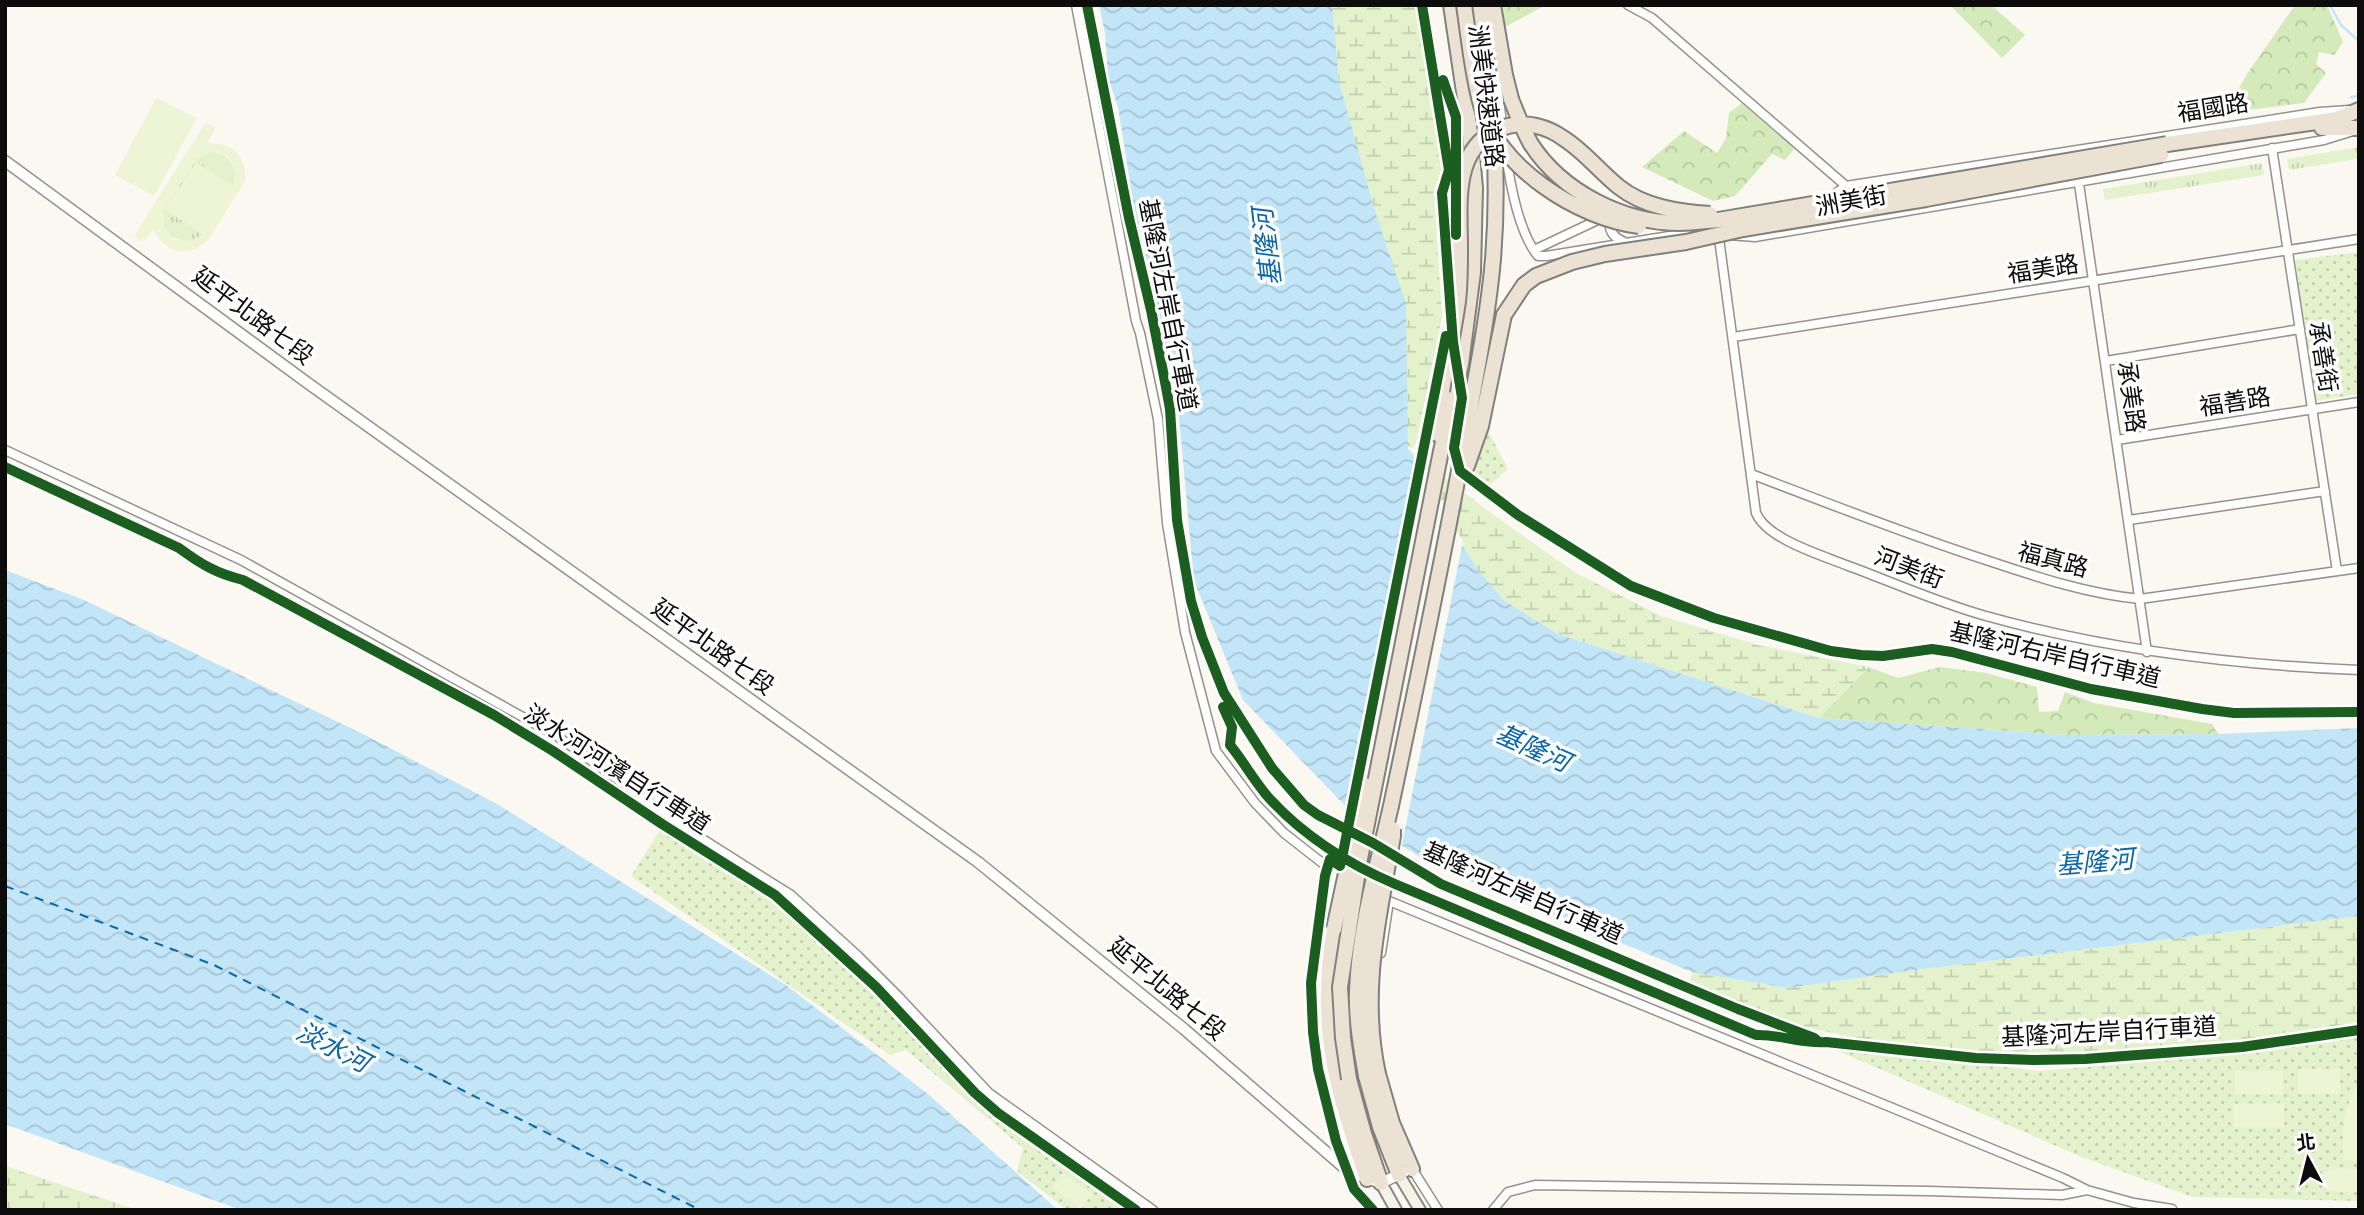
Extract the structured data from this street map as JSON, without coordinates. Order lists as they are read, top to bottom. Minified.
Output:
{"streets":{"highway":["洲美快速道路"],"street":["福國路","洲美街","福美路","延平北路七段","承善街","承美路","福善路","福真路","河美街"],"cycle path":["基隆河左岸自行車道","基隆河右岸自行車道","淡水河河濱自行車道"]},"crossings":[["洲美快速道路","延平北路七段"],["福國路","洲美街"],["福國路","承善街"],["福國路","承美路"],["洲美街","承美路"],["洲美街","河美街"],["福美路","承善街"],["福美路","承美路"],["福美路","河美街"],["承善街","福善路"],["承善街","福真路"],["承美路","福善路"],["承美路","福真路"],["承美路","河美街"],["福真路","河美街"]],"water":["基隆河","淡水河"],"north":"top"}
